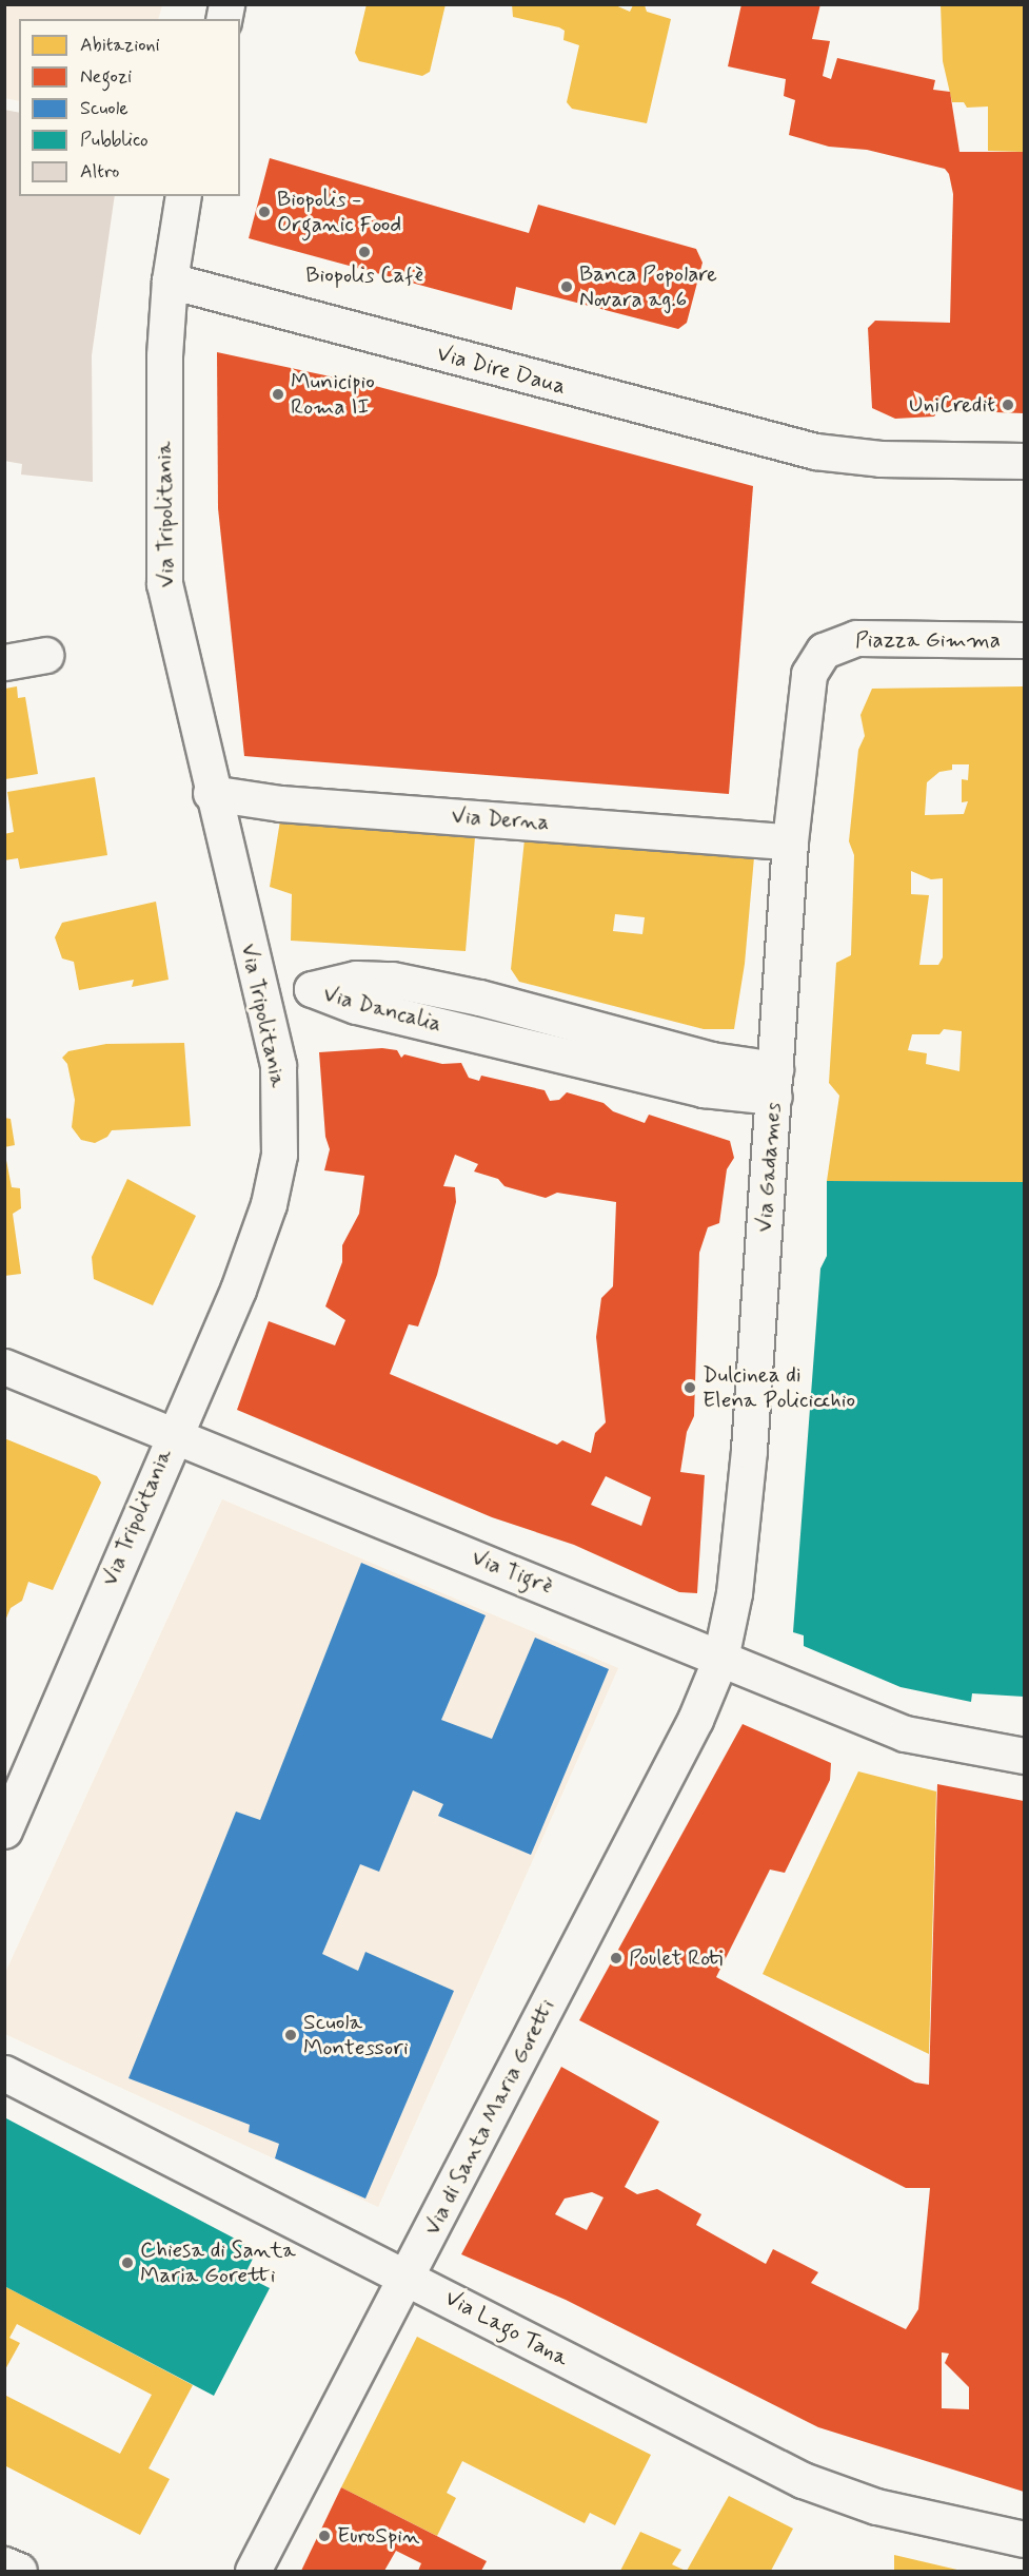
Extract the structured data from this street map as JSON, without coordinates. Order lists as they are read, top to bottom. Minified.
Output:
{"streets":{"street":["Via Dire Daua","Via Tripolitania","Piazza Gimma","Via Derna","Via Dancalia","Via Gadames","Via Tigrè","Via di Santa Maria Goretti","Via Lago Tana"]},"crossings":[["Via Dire Daua","Via Tripolitania"],["Via Tripolitania","Via Derna"],["Via Tripolitania","Via Tigrè"],["Piazza Gimma","Via Gadames"],["Via Derna","Via Gadames"],["Via Dancalia","Via Gadames"],["Via Gadames","Via Tigrè"],["Via Gadames","Via di Santa Maria Goretti"],["Via Tigrè","Via di Santa Maria Goretti"],["Via di Santa Maria Goretti","Via Lago Tana"]],"places":["Biopolis - Organic Food","Biopolis Cafè","Banca Popolare Novara ag.6","Municipio Roma II","UniCredit","Dulcinea di Elena Policicchio","Poulet Roti","Scuola Montessori","Chiesa di Santa Maria Goretti","EuroSpin"],"legend":["Abitazioni","Negozi","Scuole","Pubblico","Altro"]}
